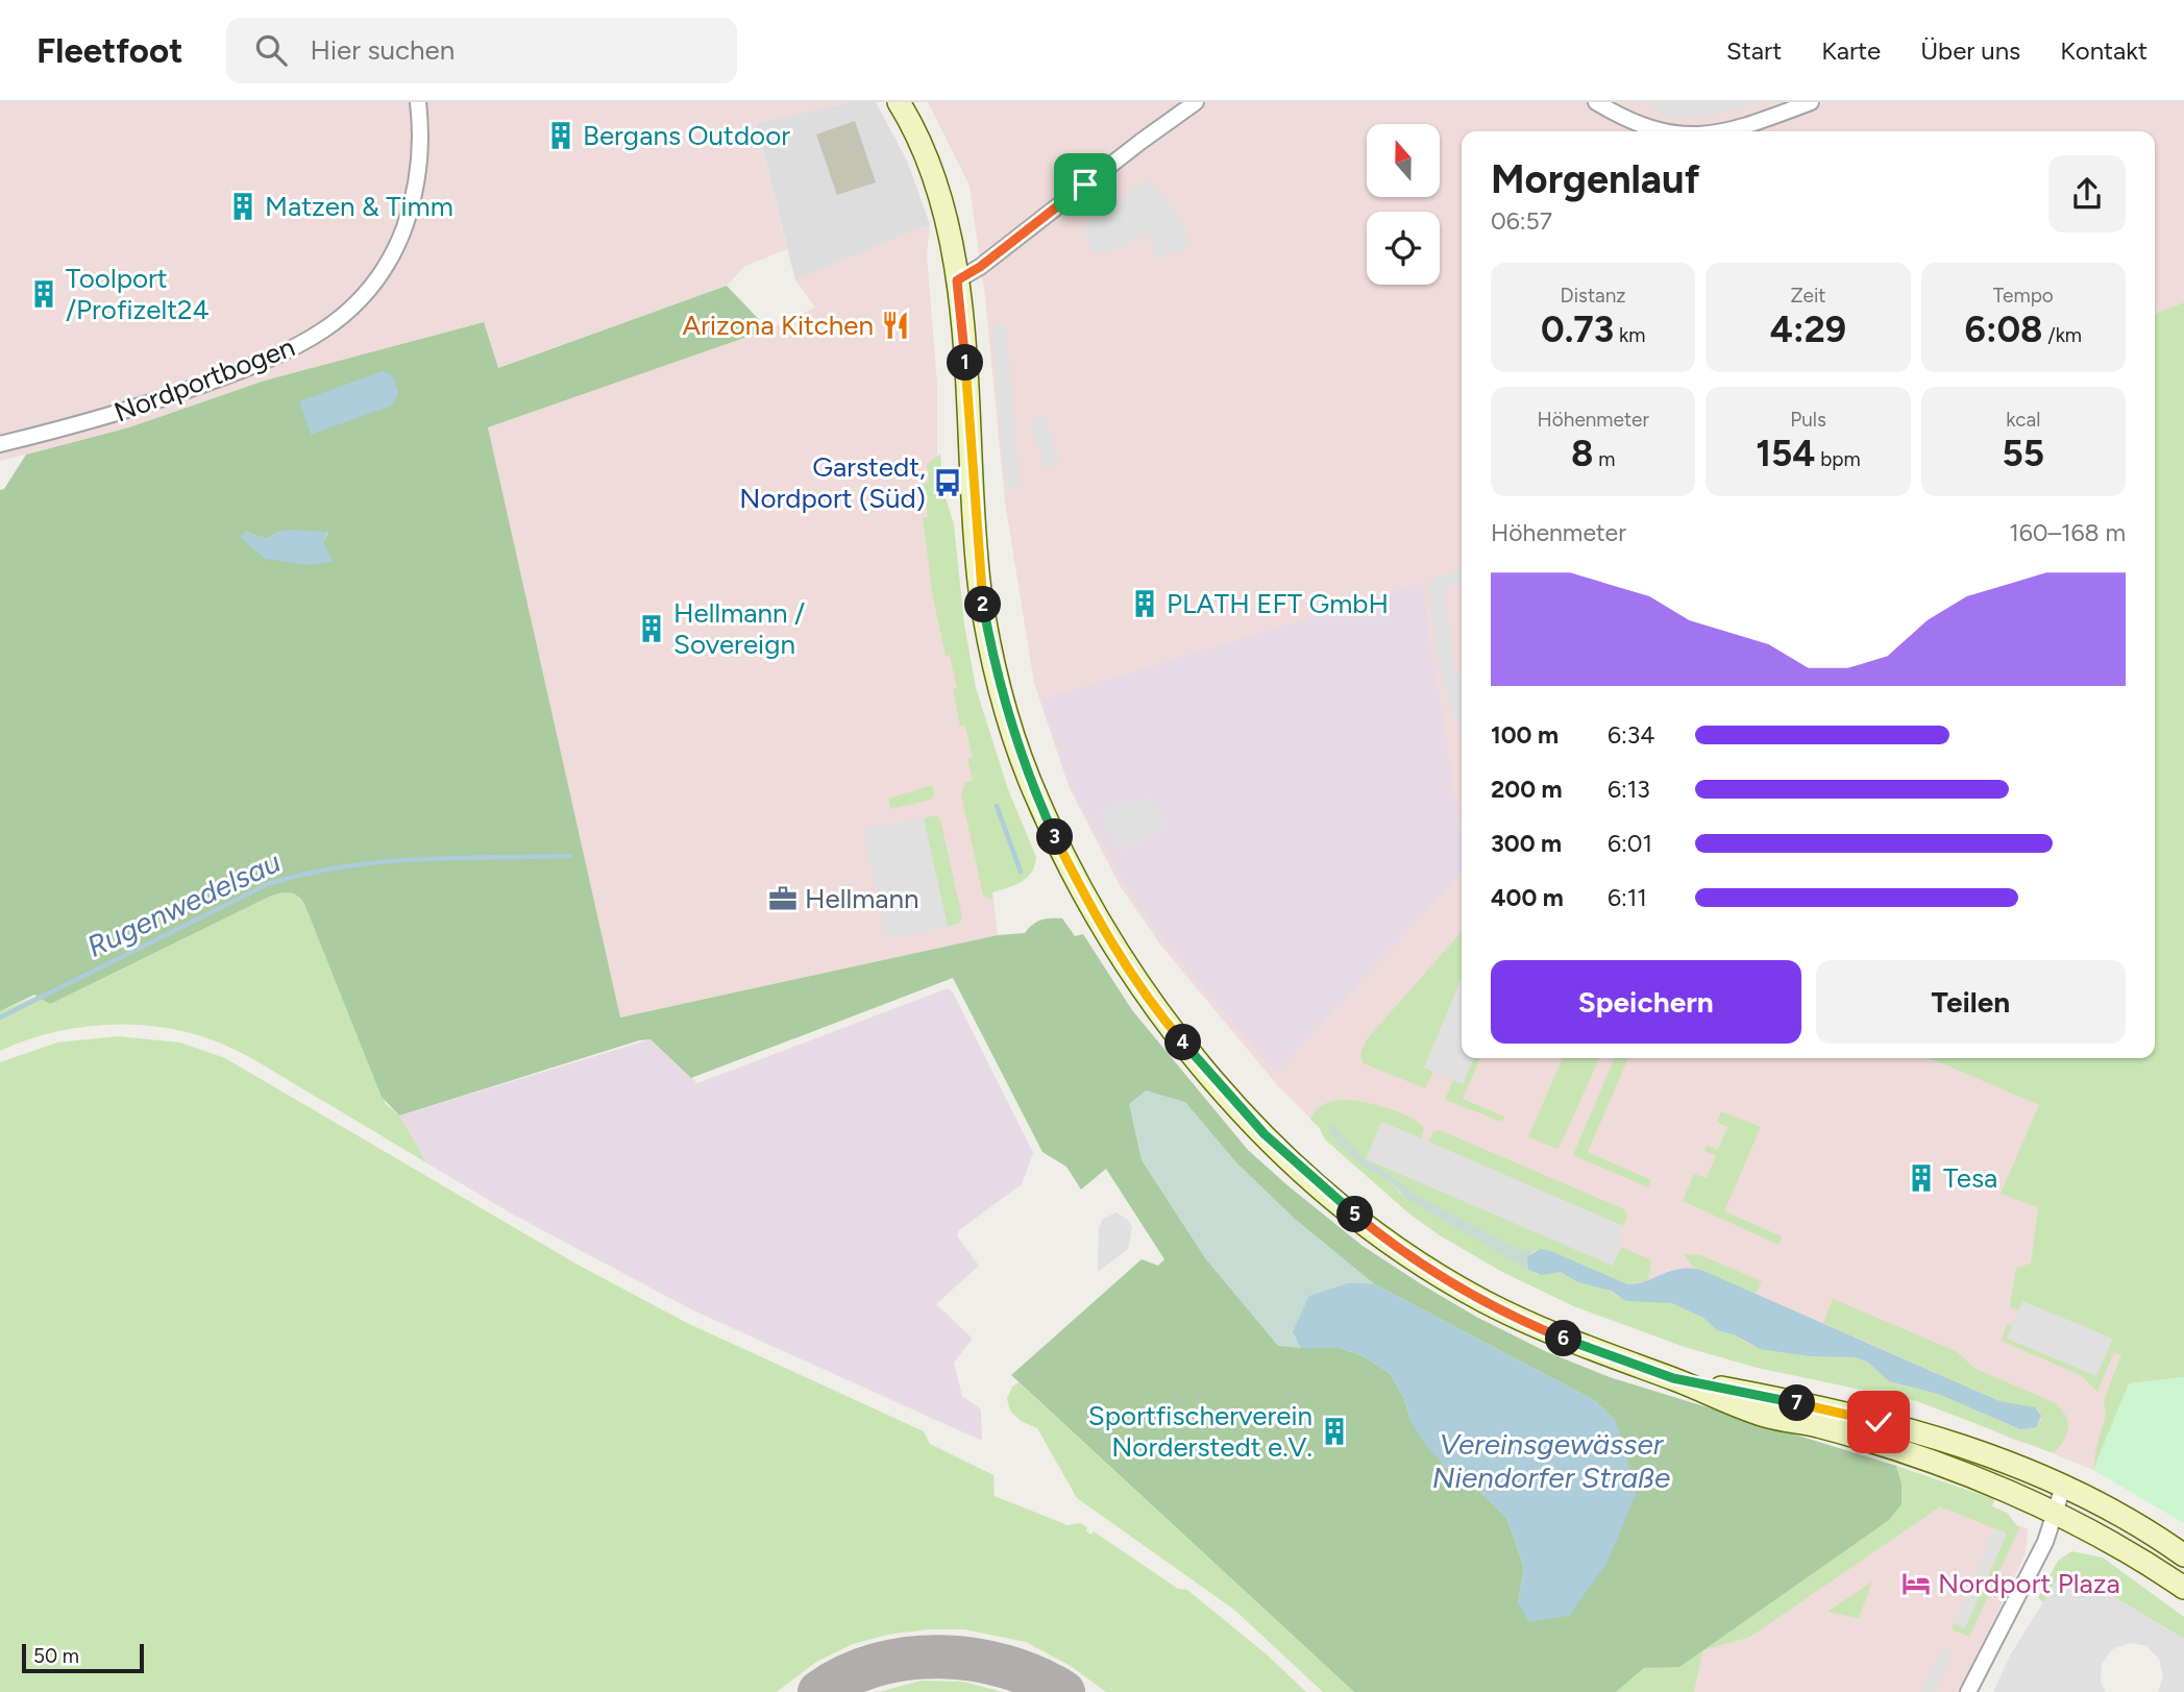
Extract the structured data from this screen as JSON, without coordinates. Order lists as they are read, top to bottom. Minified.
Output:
{"streets":{"street":["Nordportbogen"]},"water":["Rugenwedelsau","Vereinsgewässer Niendorfer Straße"],"places":{"building":["Bergans Outdoor","Matzen & Timm","Toolport /Profizelt24","PLATH EFT GmbH","Hellmann / Sovereign","Tesa","Sportfischerverein Norderstedt e.V."],"restaurant":["Arizona Kitchen"],"bus stop":["Garstedt, Nordport (Süd)"],"office":["Hellmann"],"hotel":["Nordport Plaza"]},"scale_bar":"50 m","north":"top","page":{"header":"Fleetfoot","search":"Hier suchen","nav":["Start","Karte","Über uns","Kontakt"],"heading":["Morgenlauf","06:57"],"stats":[["Distanz","0.73 km"],["Zeit","4:29"],["Tempo","6:08 /km"],["Höhenmeter","8 m"],["Puls","154 bpm"],["kcal","55"]],"pins":["1","2","3","4","5","6","7"],"chart":["Höhenmeter","160–168 m"],"list":[{"name":"100 m","note":"6:34"},{"name":"200 m","note":"6:13"},{"name":"300 m","note":"6:01"},{"name":"400 m","note":"6:11"}],"buttons":["Speichern","Teilen"],"scale":"50 m"}}
